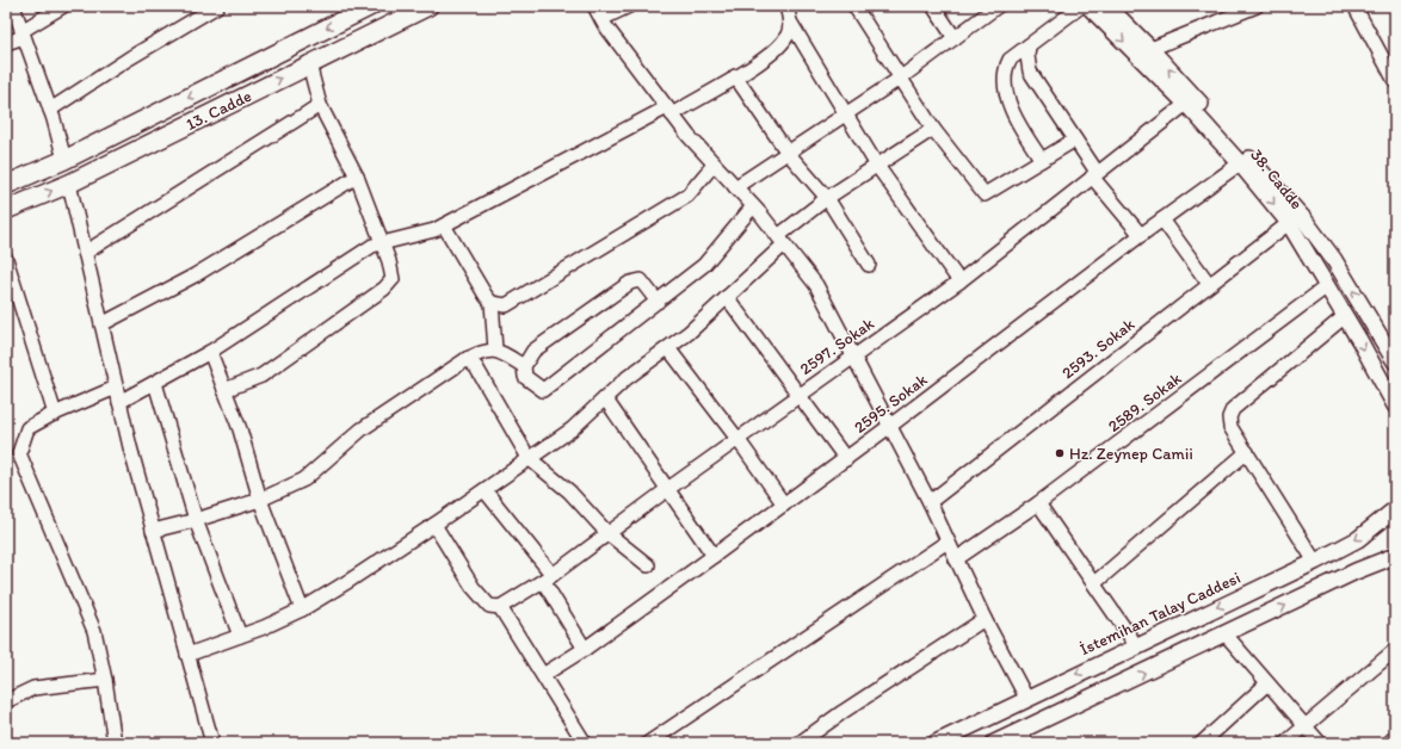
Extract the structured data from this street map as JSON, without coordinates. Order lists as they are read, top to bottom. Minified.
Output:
{"streets":{"main road":["13. Cadde"],"street":["38. Cadde","2597. Sokak","2593. Sokak","2589. Sokak","2595. Sokak","İstemihan Talay Caddesi"]},"crossings":[["38. Cadde","2597. Sokak"],["38. Cadde","2593. Sokak"],["38. Cadde","2589. Sokak"],["38. Cadde","2595. Sokak"]],"places":["Hz. Zeynep Camii"]}
